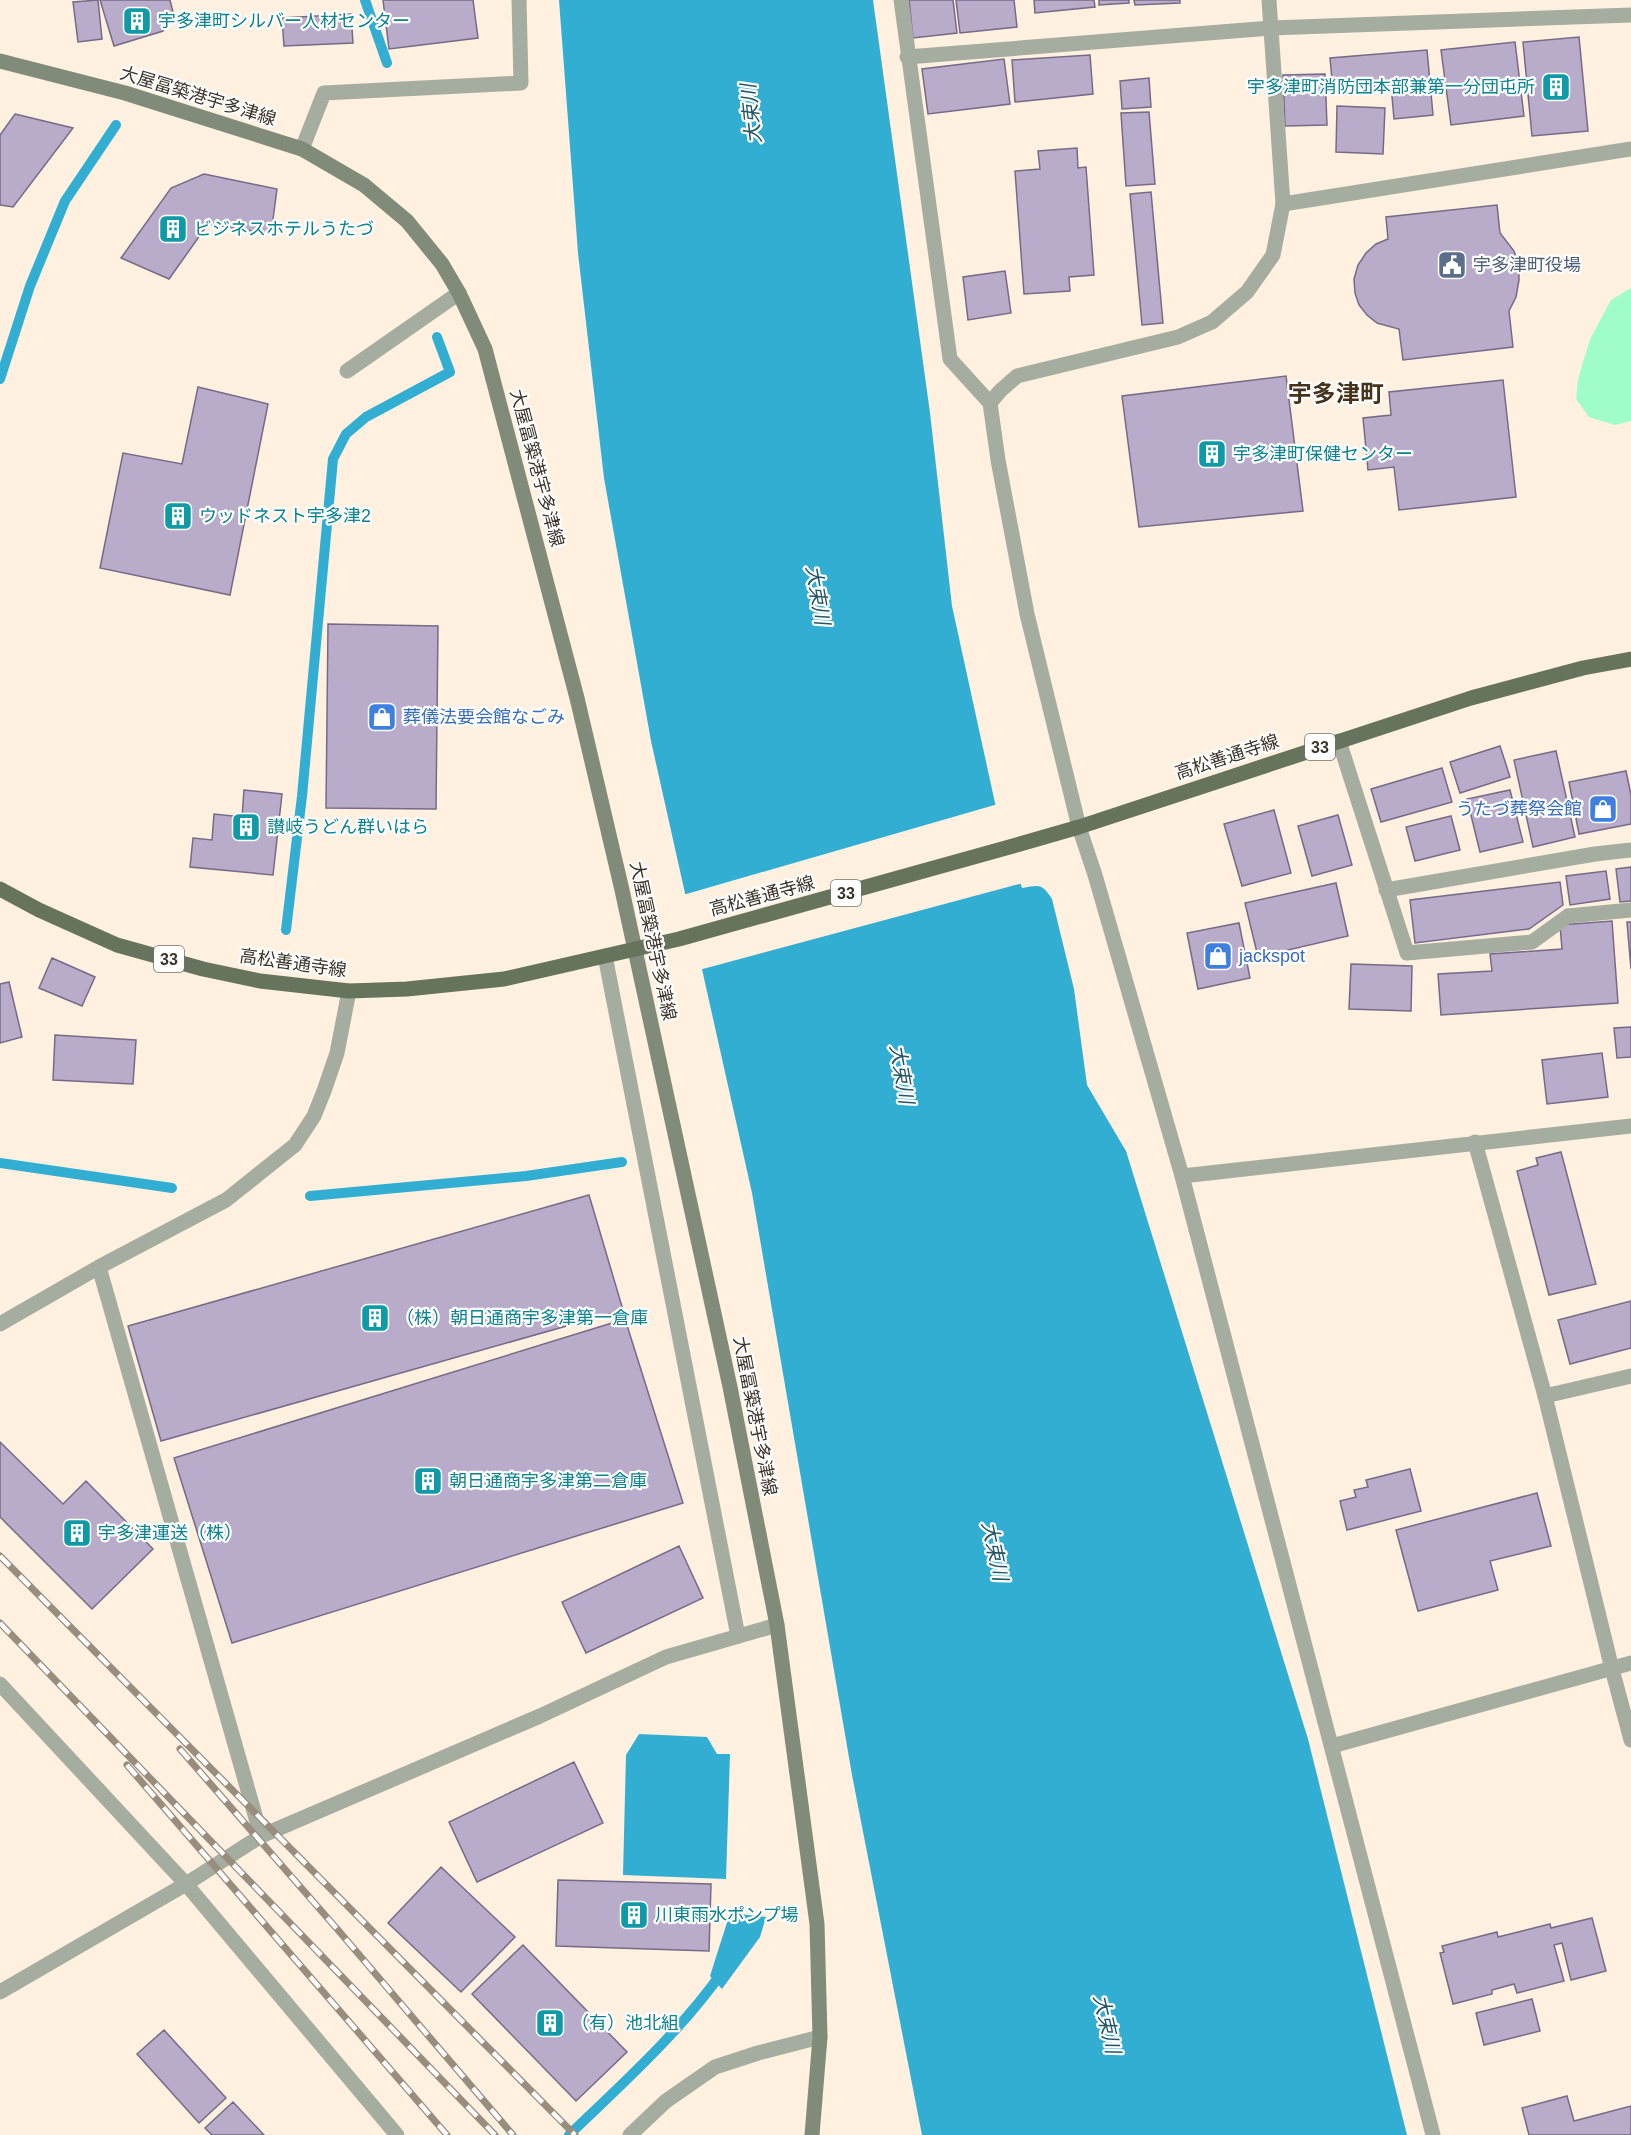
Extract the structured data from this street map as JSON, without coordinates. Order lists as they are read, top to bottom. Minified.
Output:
{"streets":{"main road":["大屋冨築港宇多津線","33","高松善通寺線"]},"districts":["宇多津町"],"water":["大束川"],"places":{"building":["宇多津町シルバー人材センター","宇多津町消防団本部兼第一分団屯所","ビジネスホテルうたづ","宇多津町保健センター","ウッドネスト宇多津2","讃岐うどん群いはら","（株）朝日通商宇多津第一倉庫","朝日通商宇多津第二倉庫","宇多津運送（株）","川東雨水ポンプ場","（有）池北組"],"public building":["宇多津町役場"],"shop":["葬儀法要会館なごみ","うたづ葬祭会館","jackspot"]}}
